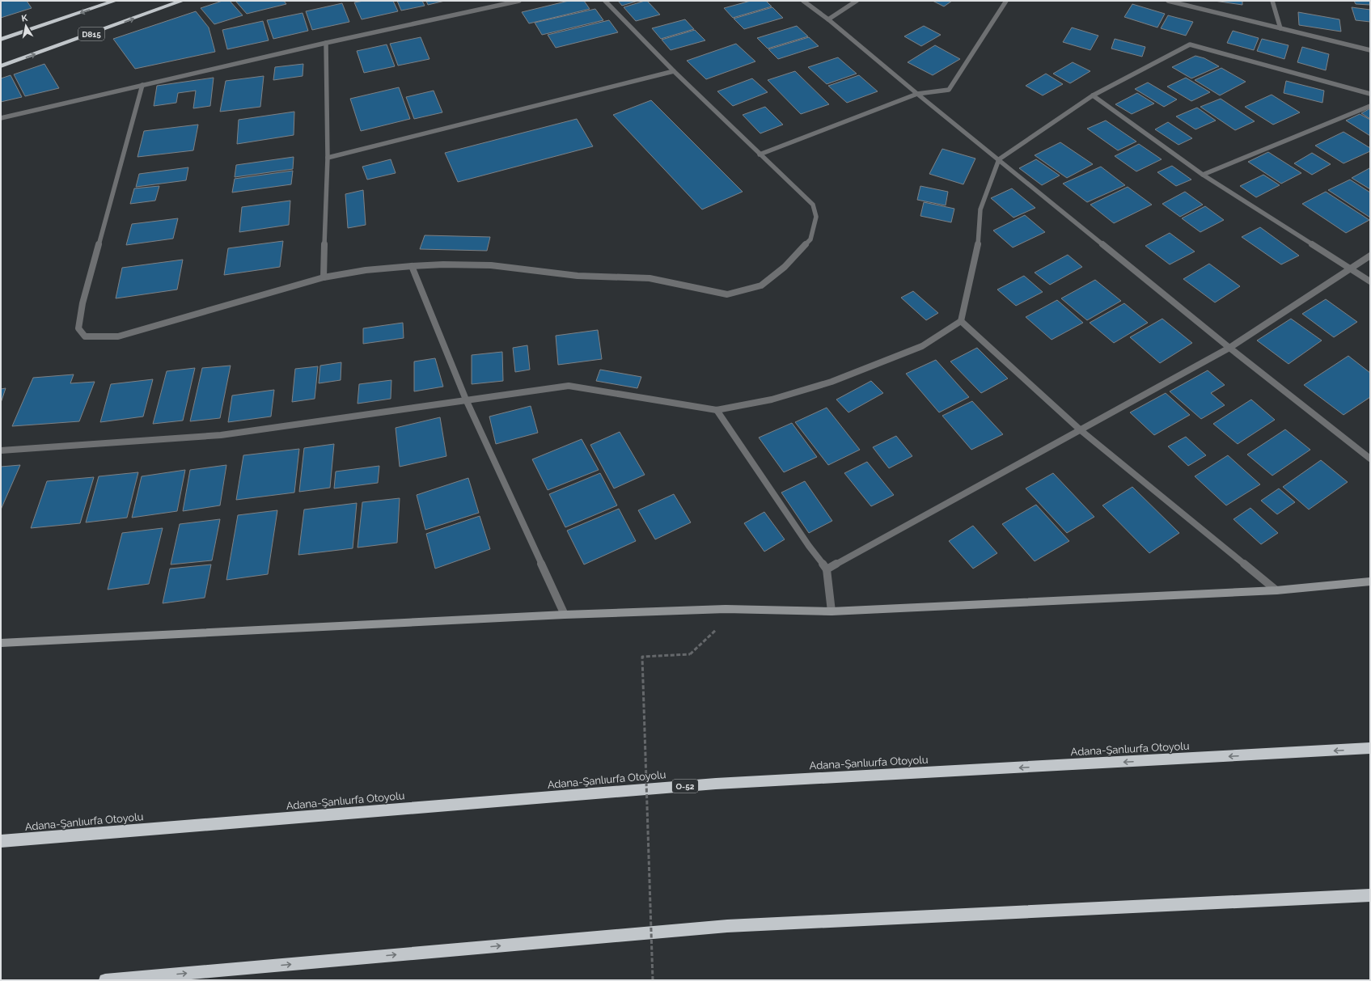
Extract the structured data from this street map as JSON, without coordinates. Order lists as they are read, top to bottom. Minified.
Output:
{"streets":{"highway":["D815","Adana-Şanlıurfa Otoyolu","O-52"]},"one_way":["Adana-Şanlıurfa Otoyolu"],"north":"top"}
